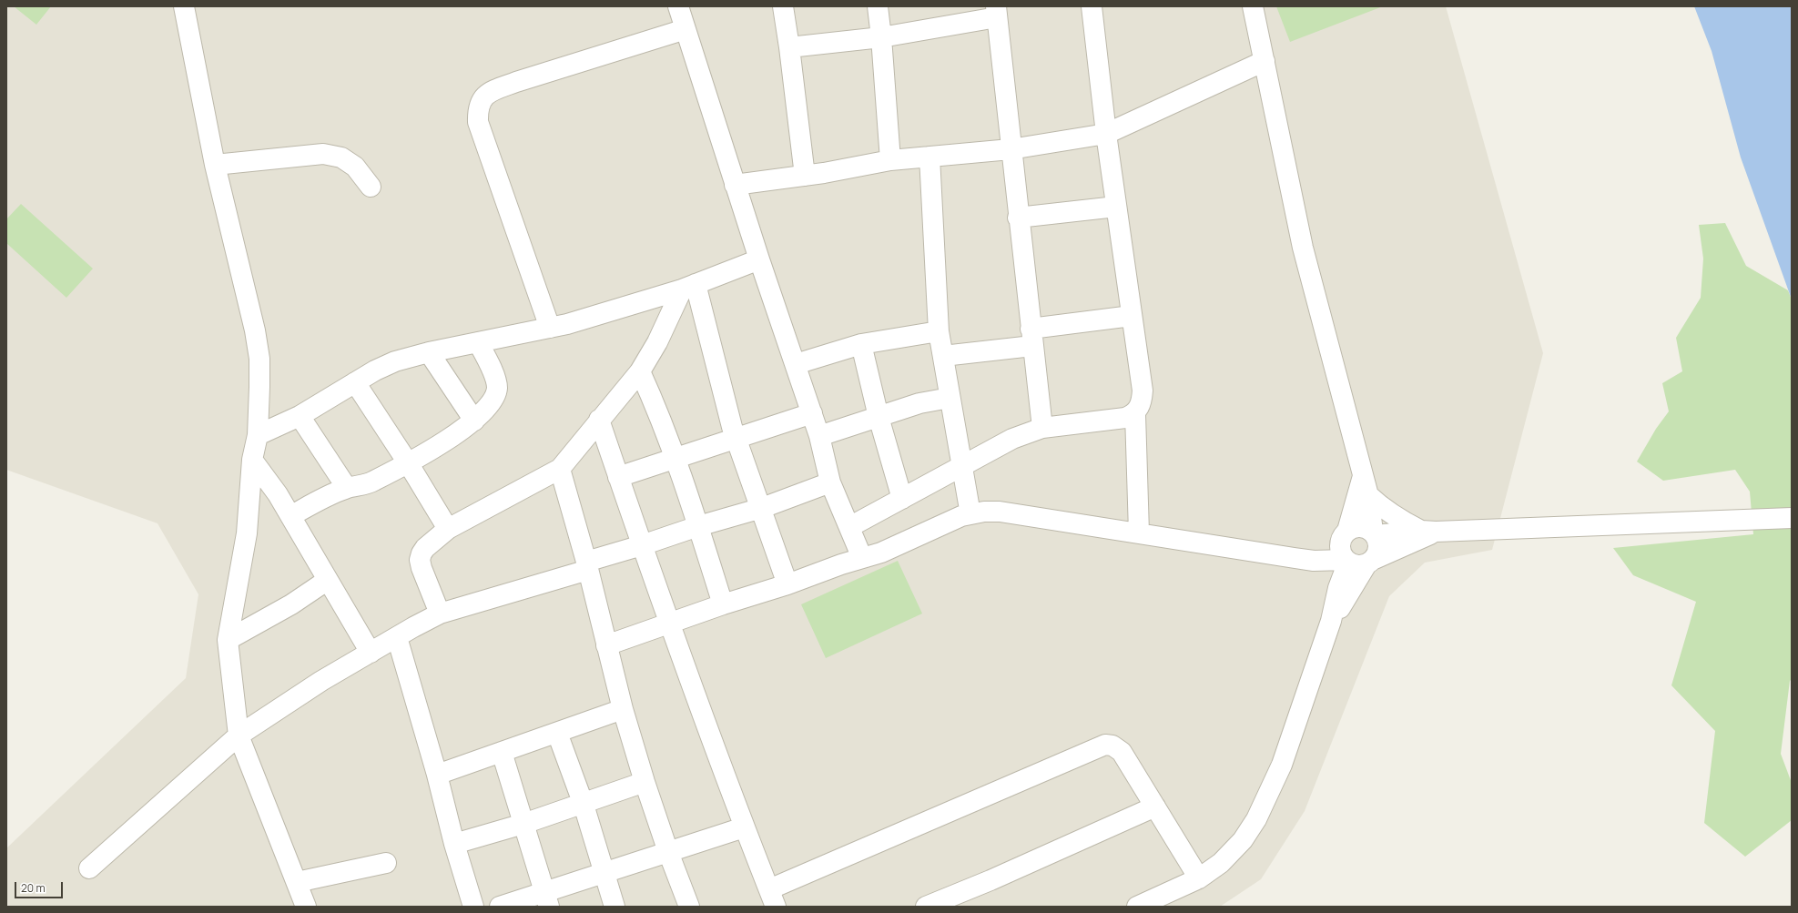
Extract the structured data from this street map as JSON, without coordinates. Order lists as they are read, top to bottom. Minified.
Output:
{"scale_bar":"20 m"}
